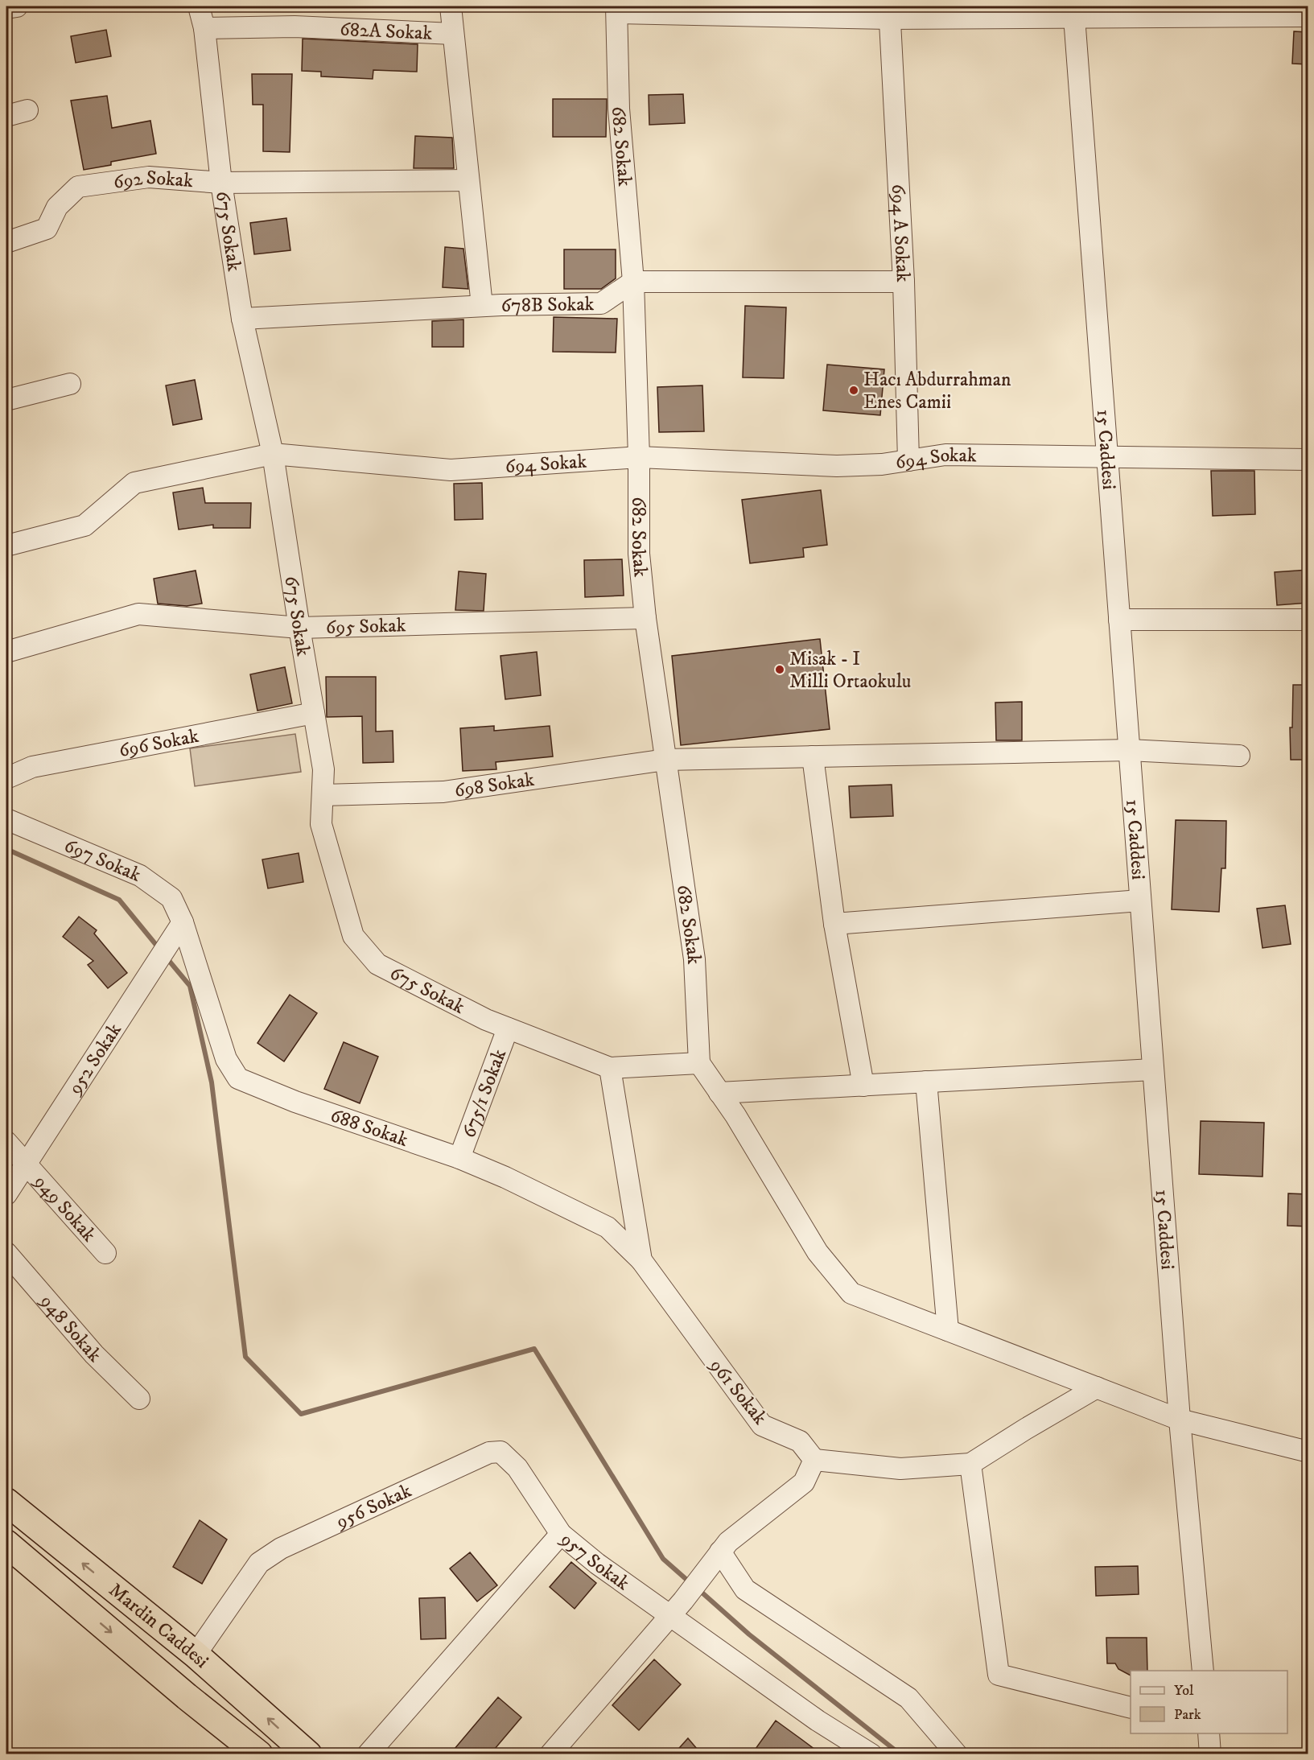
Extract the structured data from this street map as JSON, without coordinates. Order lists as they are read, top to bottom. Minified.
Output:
{"streets":{"highway":["Mardin Caddesi"],"street":["682A Sokak","682 Sokak","692 Sokak","675 Sokak","694 A Sokak","678B Sokak","15 Caddesi","694 Sokak","695 Sokak","696 Sokak","698 Sokak","697 Sokak","952 Sokak","675/1 Sokak","688 Sokak","949 Sokak","948 Sokak","961 Sokak","956 Sokak","957 Sokak"]},"crossings":[["682A Sokak","675 Sokak"],["682 Sokak","678B Sokak"],["682 Sokak","694 Sokak"],["682 Sokak","695 Sokak"],["682 Sokak","698 Sokak"],["692 Sokak","675 Sokak"],["675 Sokak","678B Sokak"],["675 Sokak","694 Sokak"],["675 Sokak","695 Sokak"],["675 Sokak","696 Sokak"],["675 Sokak","698 Sokak"],["675 Sokak","675/1 Sokak"],["675 Sokak","961 Sokak"],["694 A Sokak","694 Sokak"],["15 Caddesi","694 Sokak"],["15 Caddesi","698 Sokak"],["697 Sokak","952 Sokak"],["697 Sokak","688 Sokak"],["952 Sokak","688 Sokak"],["952 Sokak","949 Sokak"],["675/1 Sokak","688 Sokak"],["688 Sokak","961 Sokak"],["956 Sokak","957 Sokak"],["956 Sokak","Mardin Caddesi"]],"places":["Hacı Abdurrahman Enes Camii","Misak - I Milli Ortaokulu"],"legend":["Yol","Park"]}
